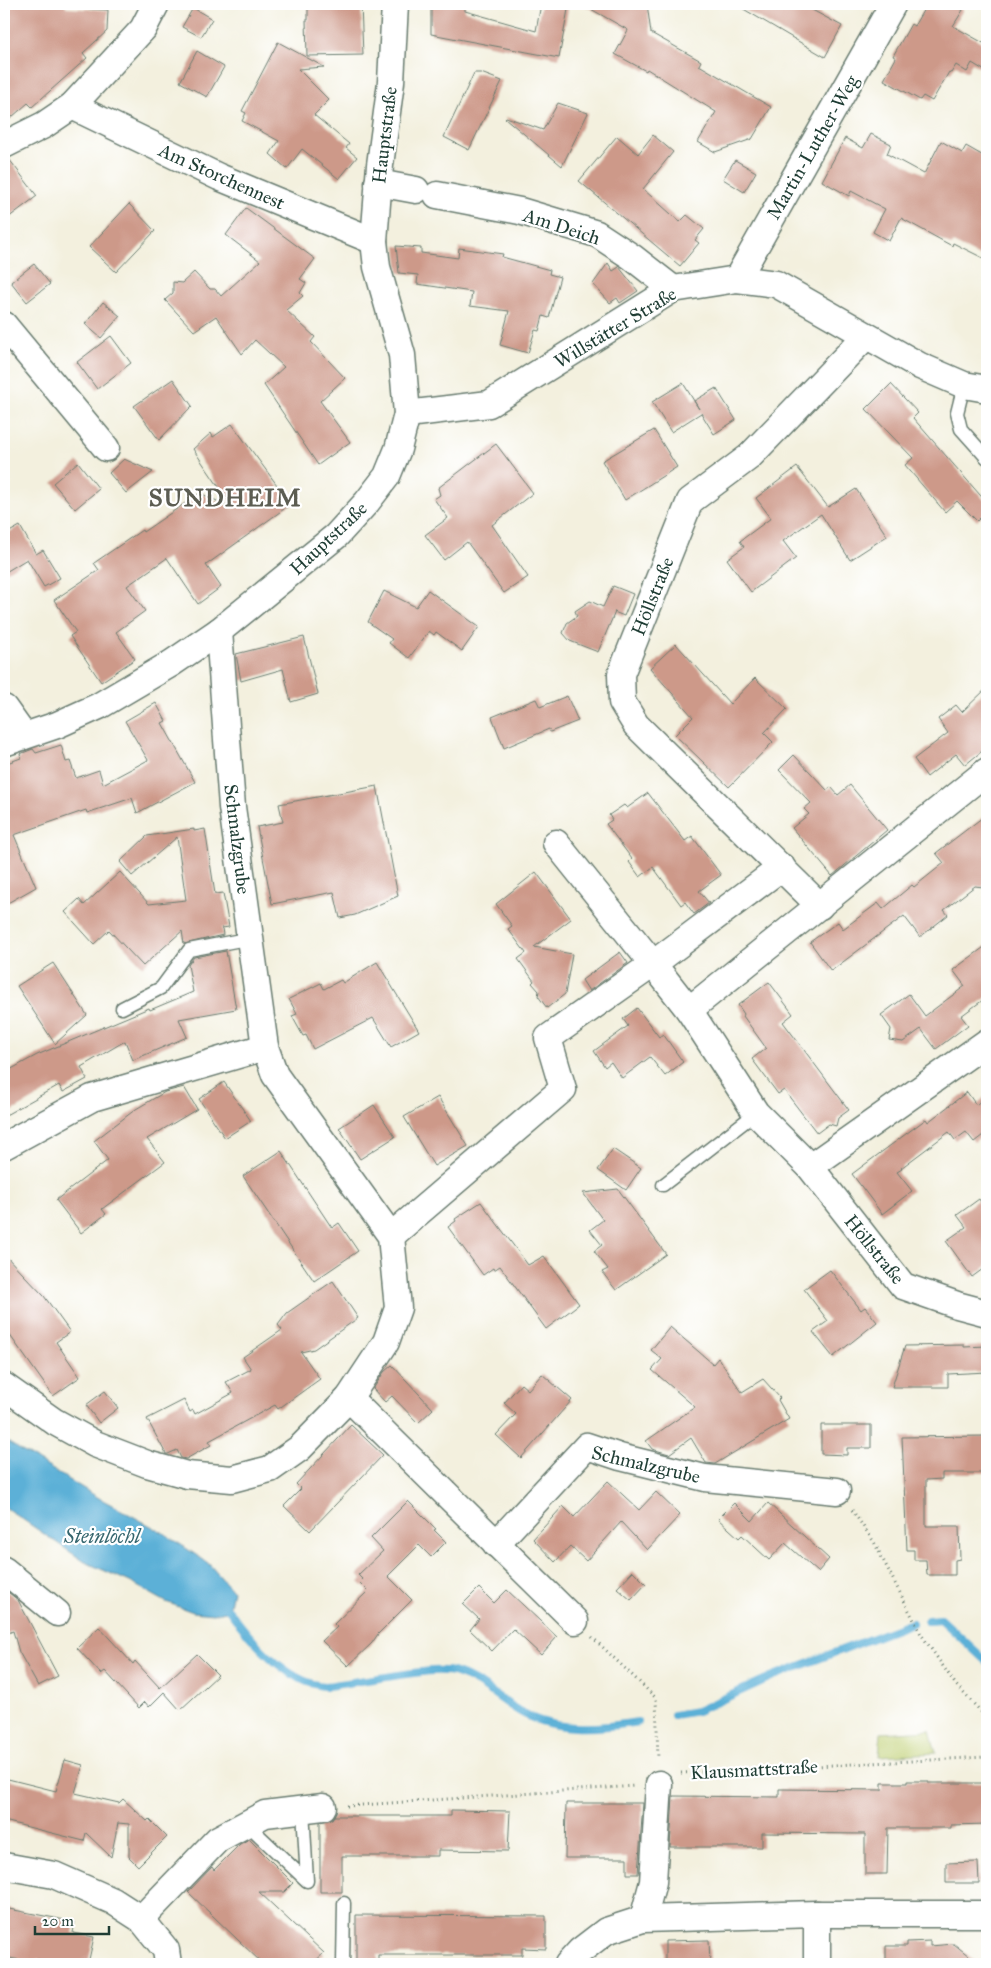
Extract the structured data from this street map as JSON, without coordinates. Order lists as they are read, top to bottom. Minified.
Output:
{"streets":{"street":["Hauptstraße","Martin-Luther-Weg","Am Storchennest","Am Deich","Willstätter Straße","Höllstraße","Schmalzgrube"],"path":["Klausmattstraße"]},"crossings":[["Hauptstraße","Am Storchennest"],["Hauptstraße","Am Deich"],["Hauptstraße","Willstätter Straße"],["Hauptstraße","Schmalzgrube"],["Martin-Luther-Weg","Willstätter Straße"],["Am Deich","Willstätter Straße"],["Willstätter Straße","Höllstraße"]],"districts":["SUNDHEIM"],"water":["Steinlöchl"],"scale_bar":"20 m"}
